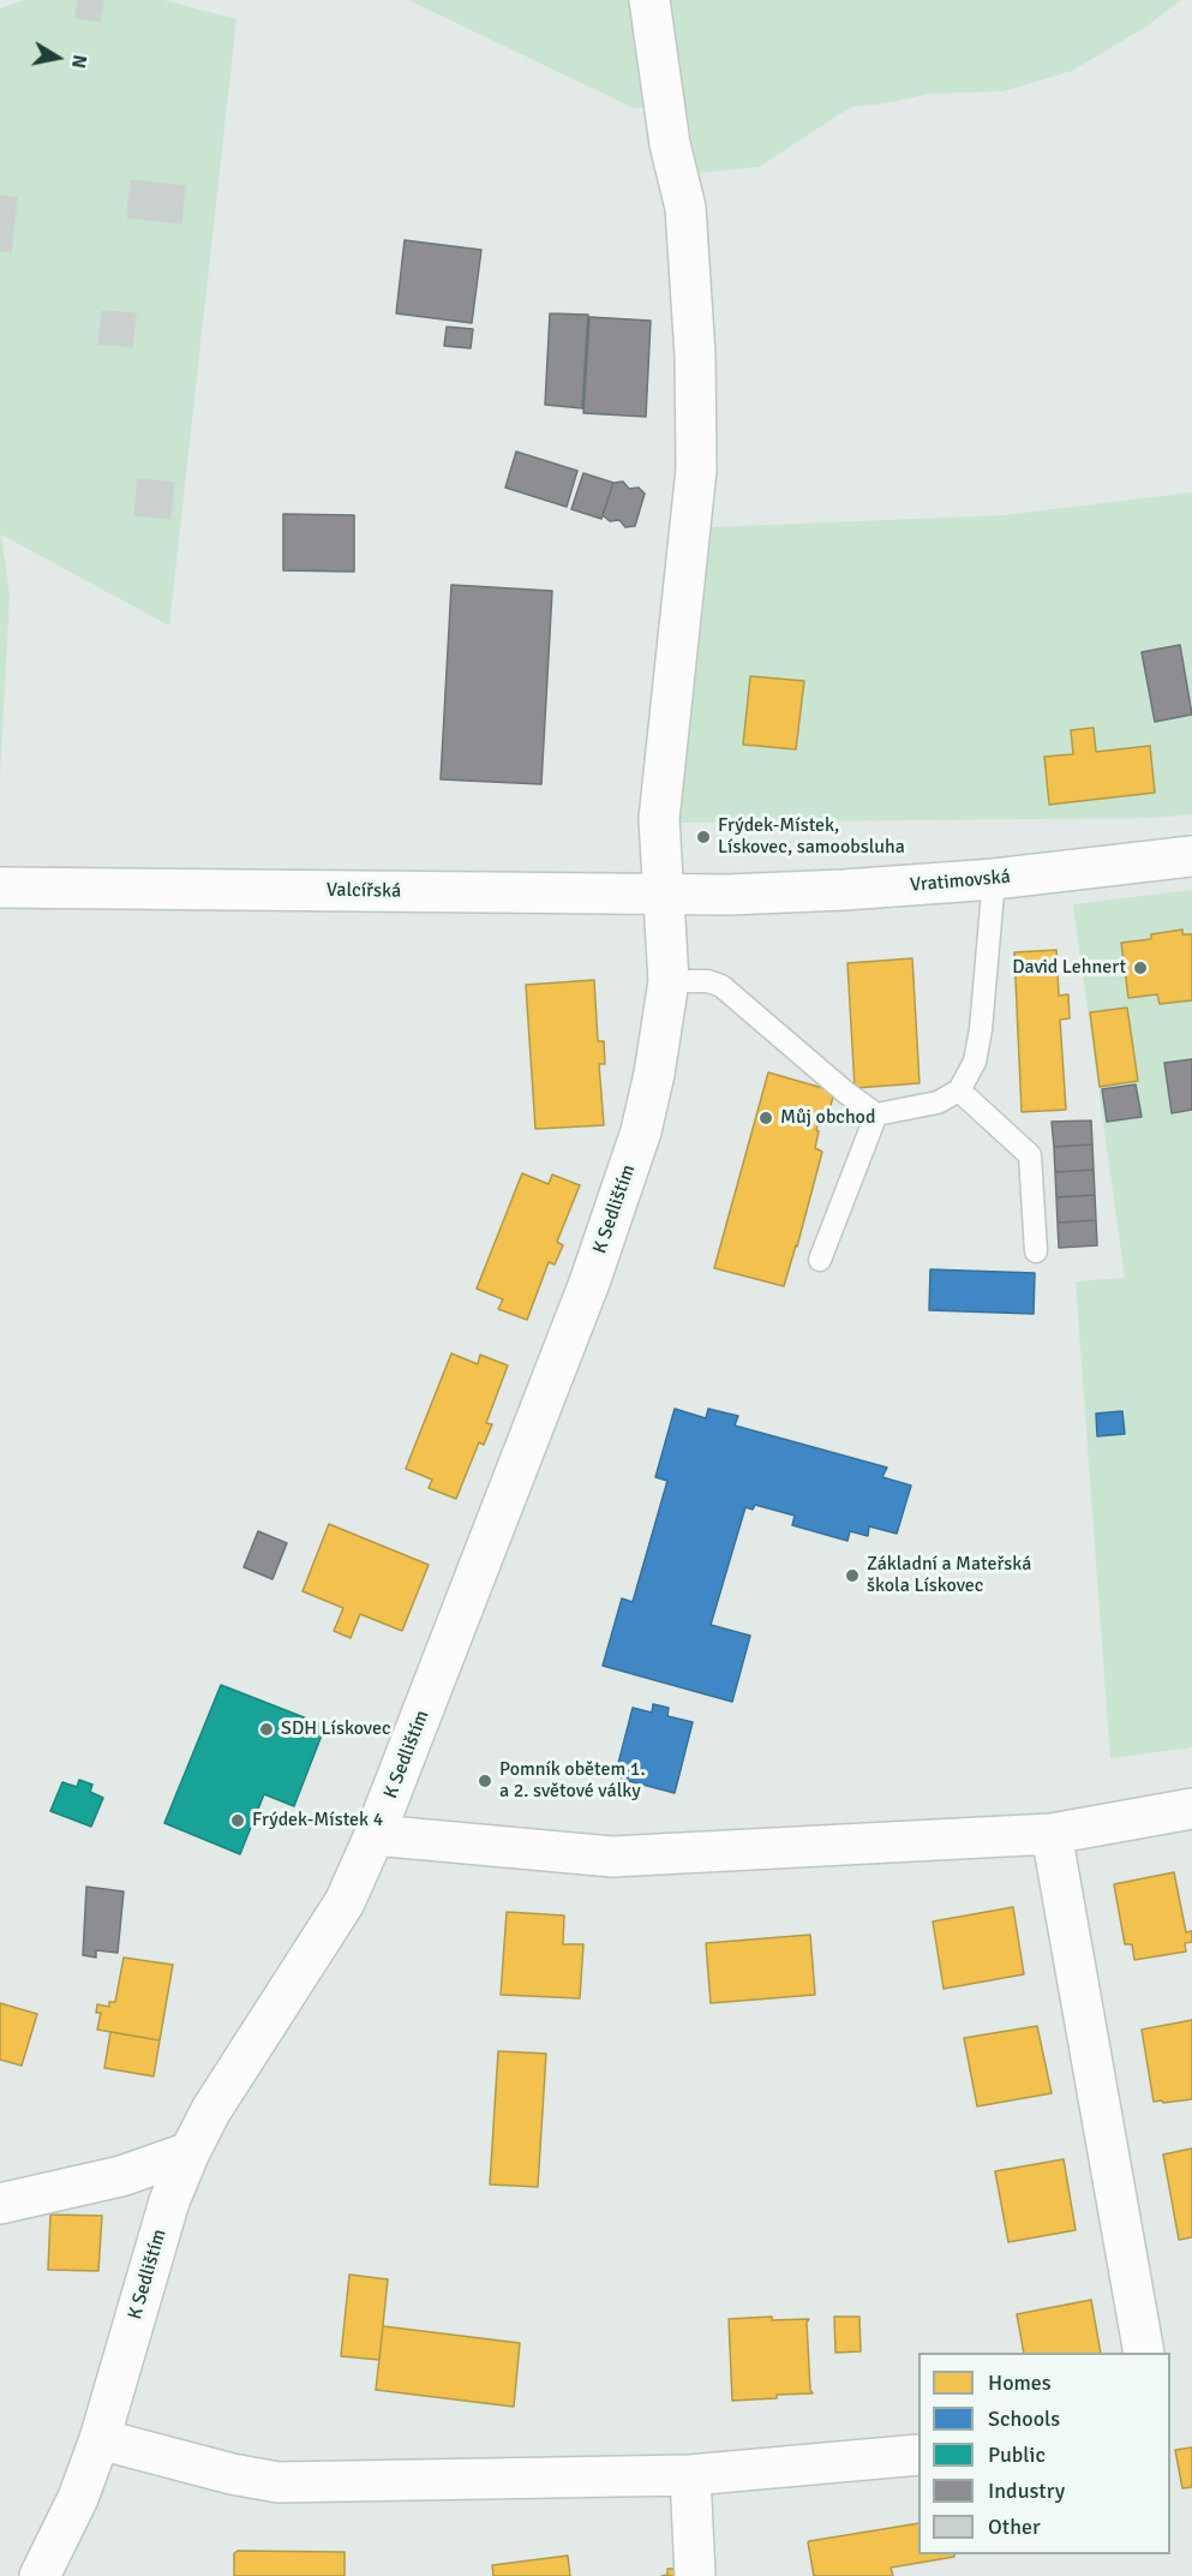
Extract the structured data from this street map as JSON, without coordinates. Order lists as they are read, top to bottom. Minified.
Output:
{"streets":{"street":["Vratimovská","Valcířská","K Sedlištím"]},"crossings":[["Vratimovská","Valcířská"],["Valcířská","K Sedlištím"]],"places":["Frýdek-Místek, Lískovec, samoobsluha","David Lehnert","Můj obchod","Základní a Mateřská škola Lískovec","SDH Lískovec","Pomník obětem 1. a 2. světové války","Frýdek-Místek 4"],"legend":["Homes","Schools","Public","Industry","Other"],"north":"right"}
